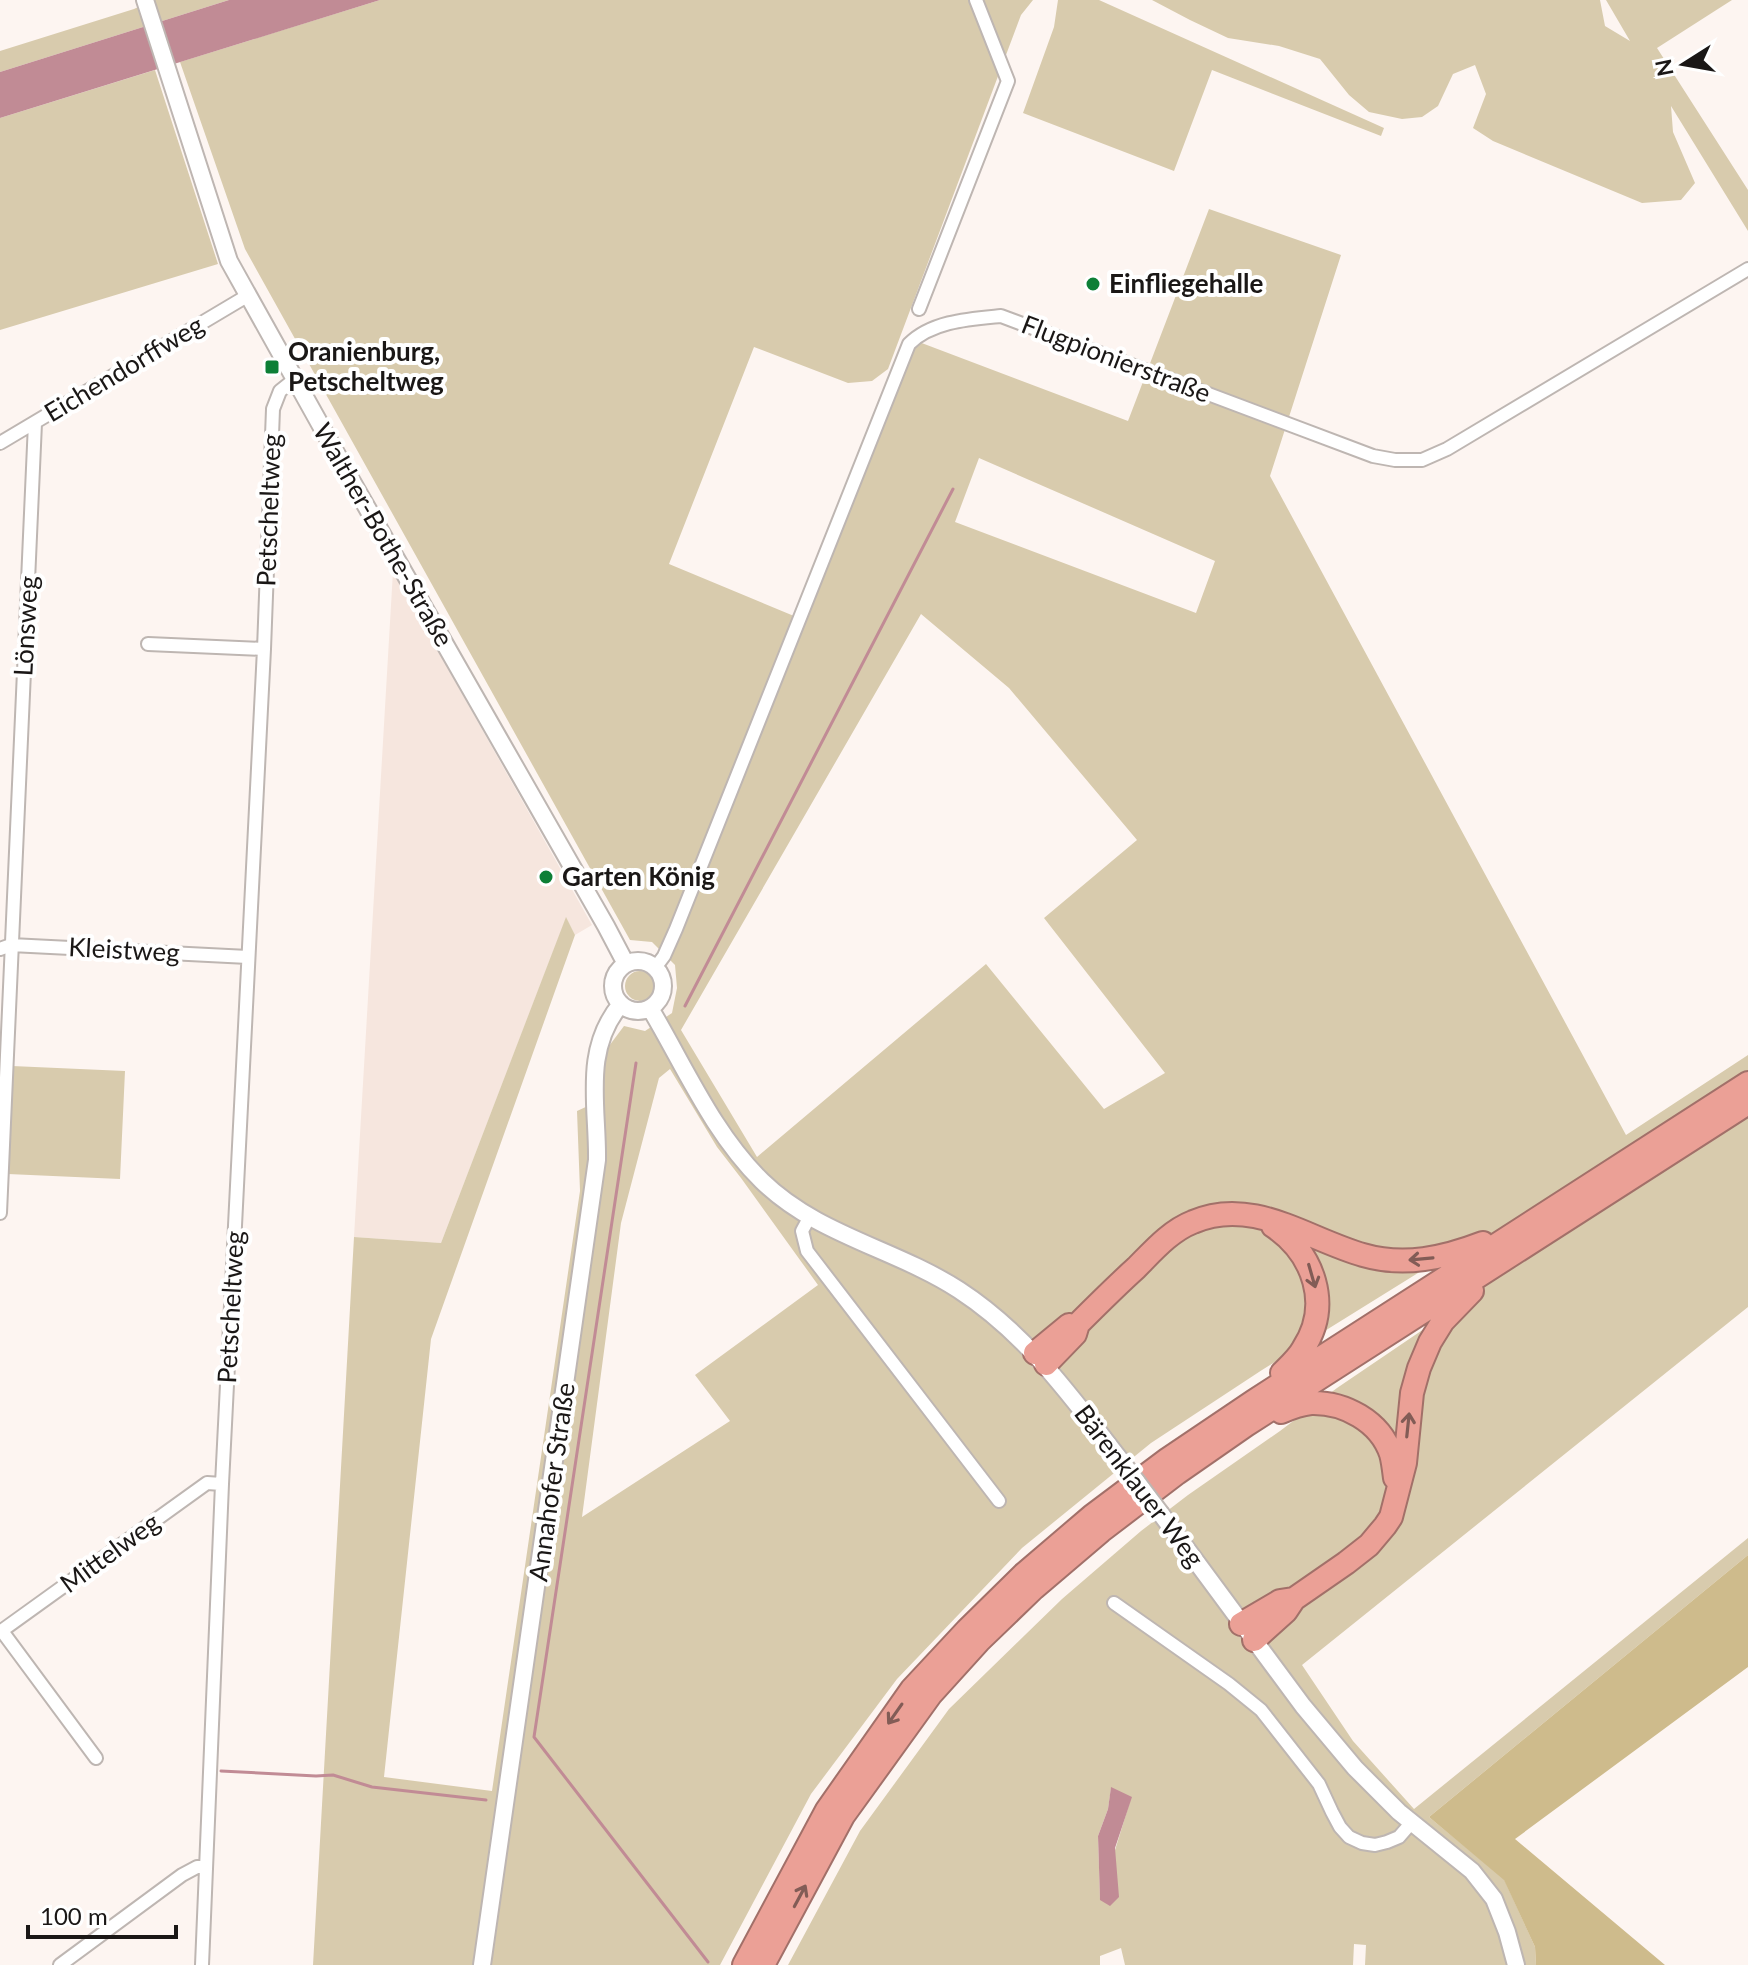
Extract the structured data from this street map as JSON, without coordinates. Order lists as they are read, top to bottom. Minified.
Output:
{"streets":{"street":["Flugpionierstraße","Eichendorffweg","Petscheltweg","Walther-Bothe-Straße","Lönsweg","Kleistweg","Annahofer Straße","Bärenklauer Weg","Mittelweg"]},"crossings":[["Flugpionierstraße","Walther-Bothe-Straße"],["Flugpionierstraße","Annahofer Straße"],["Flugpionierstraße","Bärenklauer Weg"],["Eichendorffweg","Walther-Bothe-Straße"],["Eichendorffweg","Lönsweg"],["Petscheltweg","Walther-Bothe-Straße"],["Petscheltweg","Kleistweg"],["Petscheltweg","Mittelweg"],["Walther-Bothe-Straße","Annahofer Straße"],["Walther-Bothe-Straße","Bärenklauer Weg"],["Lönsweg","Kleistweg"],["Annahofer Straße","Bärenklauer Weg"]],"places":{"other":["Einfliegehalle","Garten König"],"transit":["Oranienburg, Petscheltweg"]},"scale_bar":"100 m","north":"left"}
